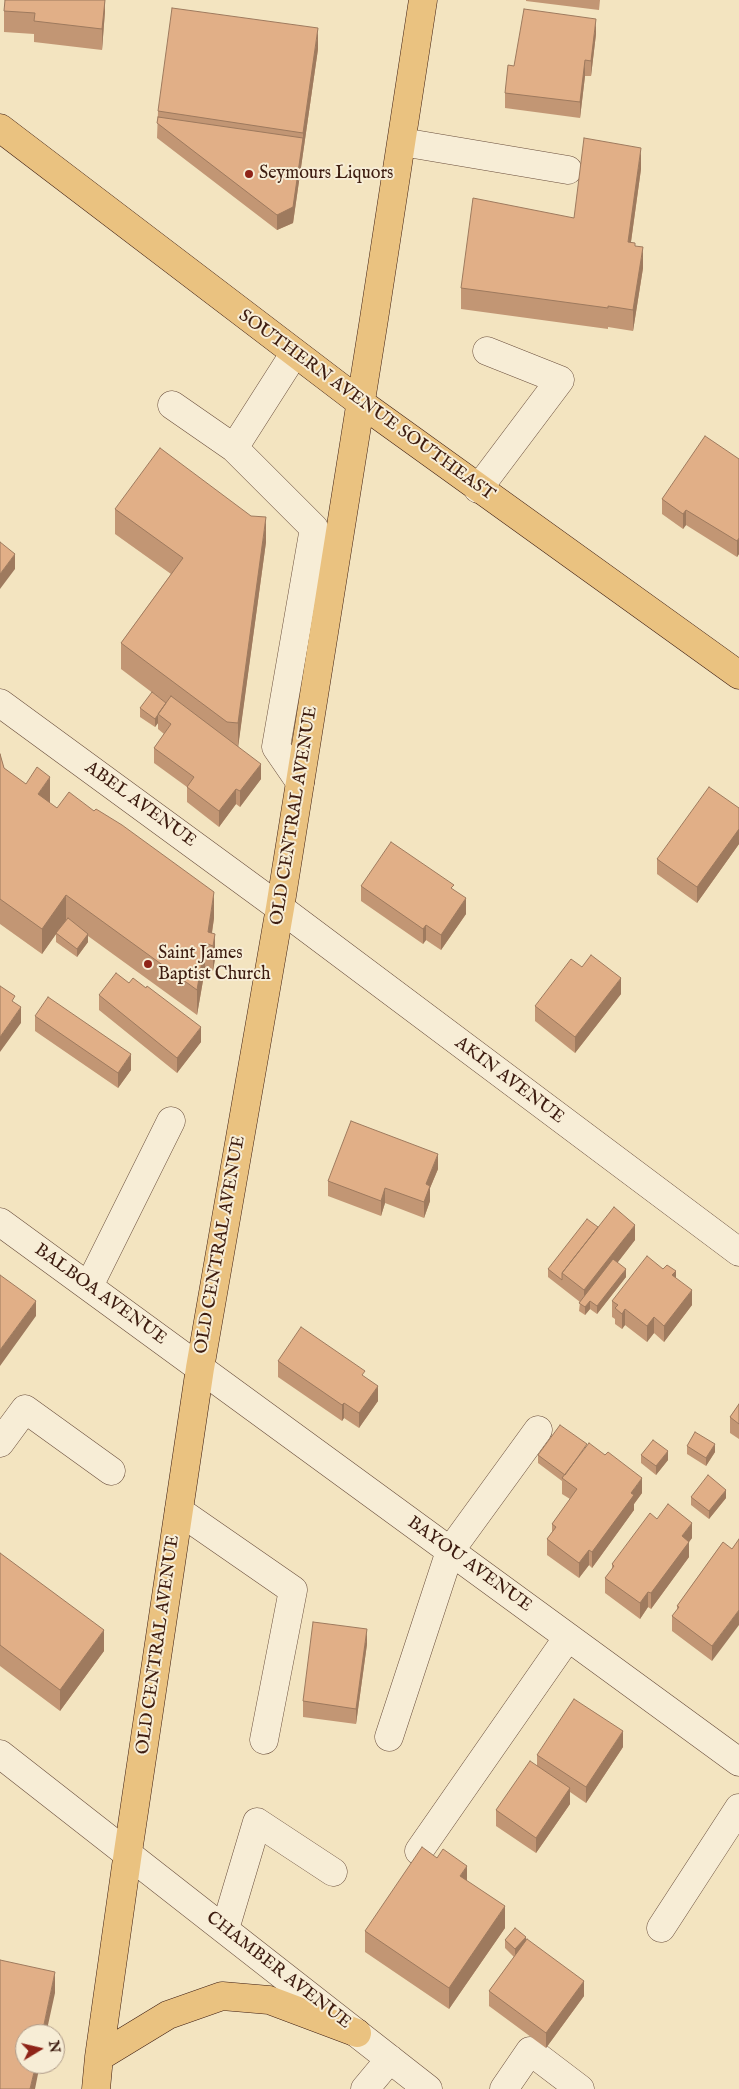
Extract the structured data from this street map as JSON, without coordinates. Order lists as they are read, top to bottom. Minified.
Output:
{"streets":{"main road":["SOUTHERN AVENUE SOUTHEAST","OLD CENTRAL AVENUE"],"street":["ABEL AVENUE","AKIN AVENUE","BALBOA AVENUE","BAYOU AVENUE","CHAMBER AVENUE"]},"crossings":[["SOUTHERN AVENUE SOUTHEAST","OLD CENTRAL AVENUE"],["ABEL AVENUE","OLD CENTRAL AVENUE"],["ABEL AVENUE","AKIN AVENUE"],["OLD CENTRAL AVENUE","AKIN AVENUE"],["OLD CENTRAL AVENUE","BALBOA AVENUE"],["OLD CENTRAL AVENUE","BAYOU AVENUE"],["OLD CENTRAL AVENUE","CHAMBER AVENUE"],["BALBOA AVENUE","BAYOU AVENUE"]],"places":["Seymours Liquors","Saint James Baptist Church"],"north":"right"}
